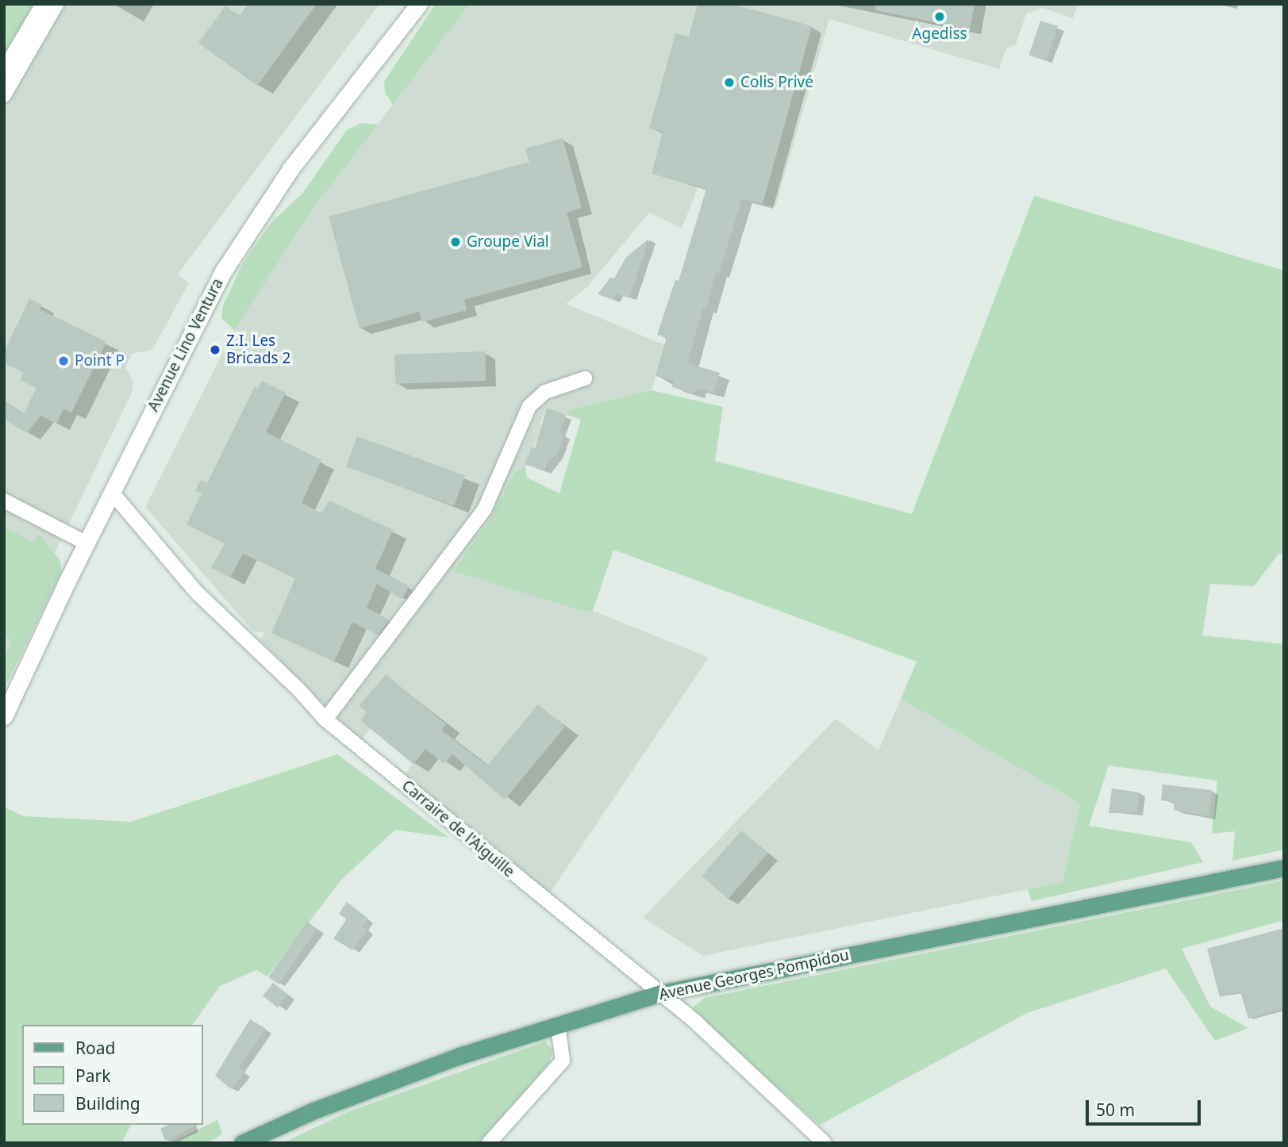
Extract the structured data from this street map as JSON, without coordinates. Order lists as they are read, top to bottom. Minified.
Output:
{"streets":{"main road":["Avenue Lino Ventura","Avenue Georges Pompidou"],"street":["Carraire de l'Aiguille"]},"crossings":[["Avenue Lino Ventura","Carraire de l'Aiguille"],["Carraire de l'Aiguille","Avenue Georges Pompidou"]],"places":["Agediss","Colis Privé","Groupe Vial","Z.I. Les Bricads 2","Point P"],"legend":["Road","Park","Building"],"scale_bar":"50 m"}
